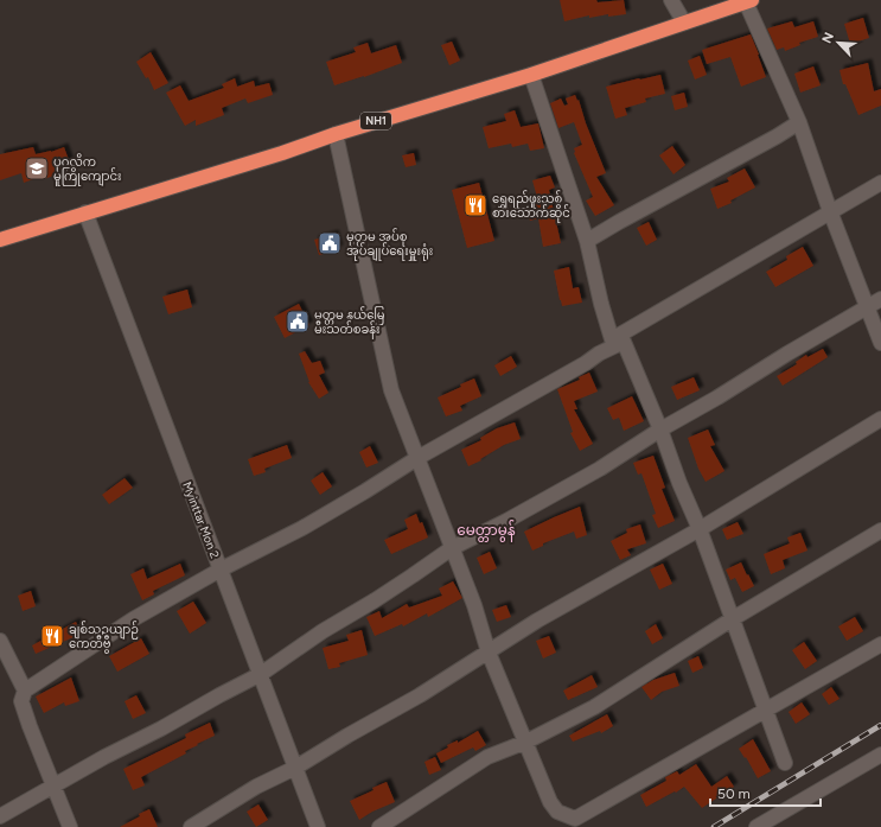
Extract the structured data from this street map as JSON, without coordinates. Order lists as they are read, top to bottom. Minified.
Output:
{"streets":{"highway":["NH1"],"street":["Myinttar Mon 2"]},"crossings":[["NH1","Myinttar Mon 2"]],"districts":["မေတ္တာမွန်"],"places":{"school or university":["ပုဂ္ဂလိက မူကြိုကျောင်း"],"restaurant":["ရွှေရည်ဖူးသစ် စားသောက်ဆိုင်","ချစ်သူဥယျာဉ် ကေတီဗွီ"],"public building":["မုတ္တမ အုပ်စု အုပ်ချုပ်ရေးမှူးရုံး","မုတ္တမ နယ်မြေ မီးသတ်စခန်း"]},"scale_bar":"50 m","north":"top left"}
